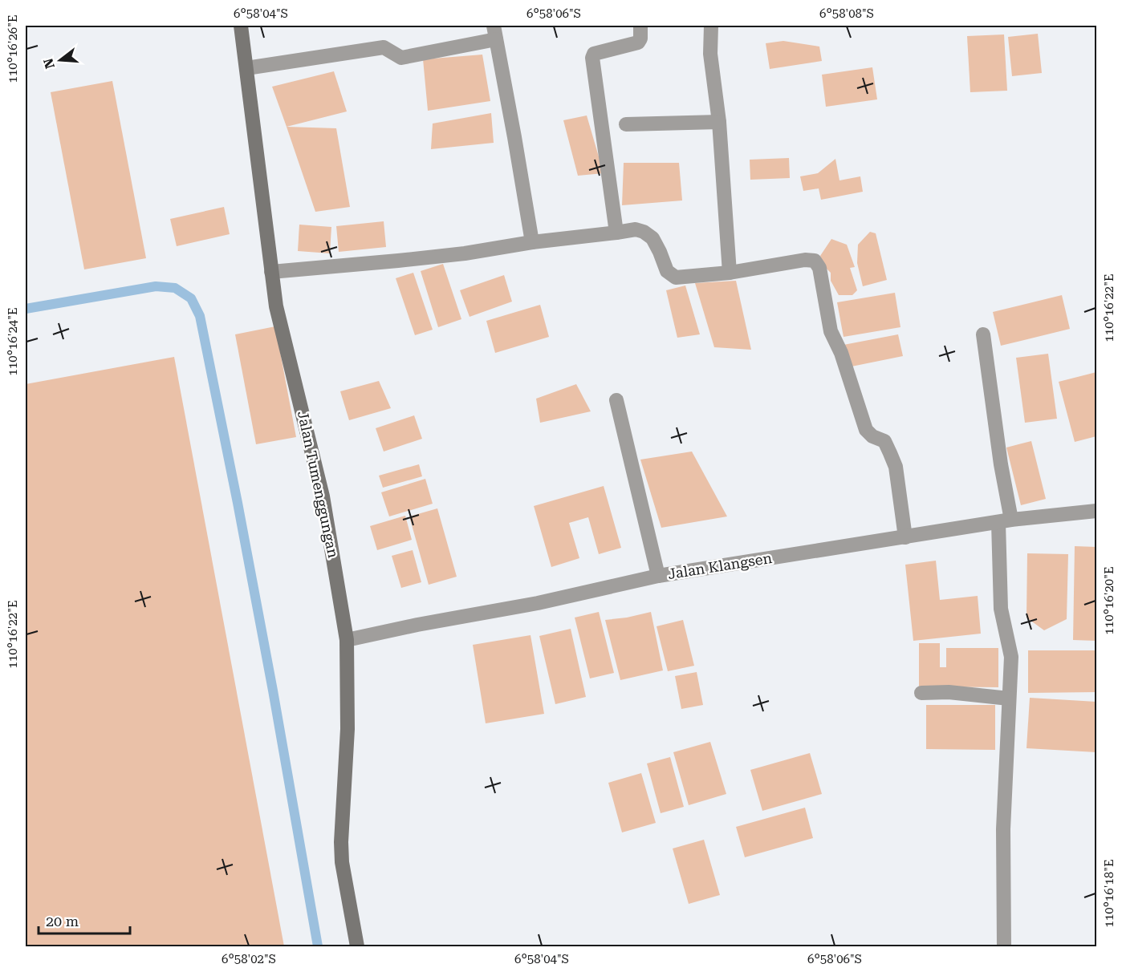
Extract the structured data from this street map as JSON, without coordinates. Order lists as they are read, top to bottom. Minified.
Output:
{"streets":{"street":["Jalan Tumenggungan","Jalan Klangsen"]},"crossings":[["Jalan Tumenggungan","Jalan Klangsen"]],"scale_bar":"20 m","north":"left","coordinates":["6°58'04\"S","6°58'06\"S","6°58'08\"S","110°16'26\"E","110°16'22\"E","110°16'24\"E","110°16'20\"E","110°16'18\"E","6°58'02\"S"]}
